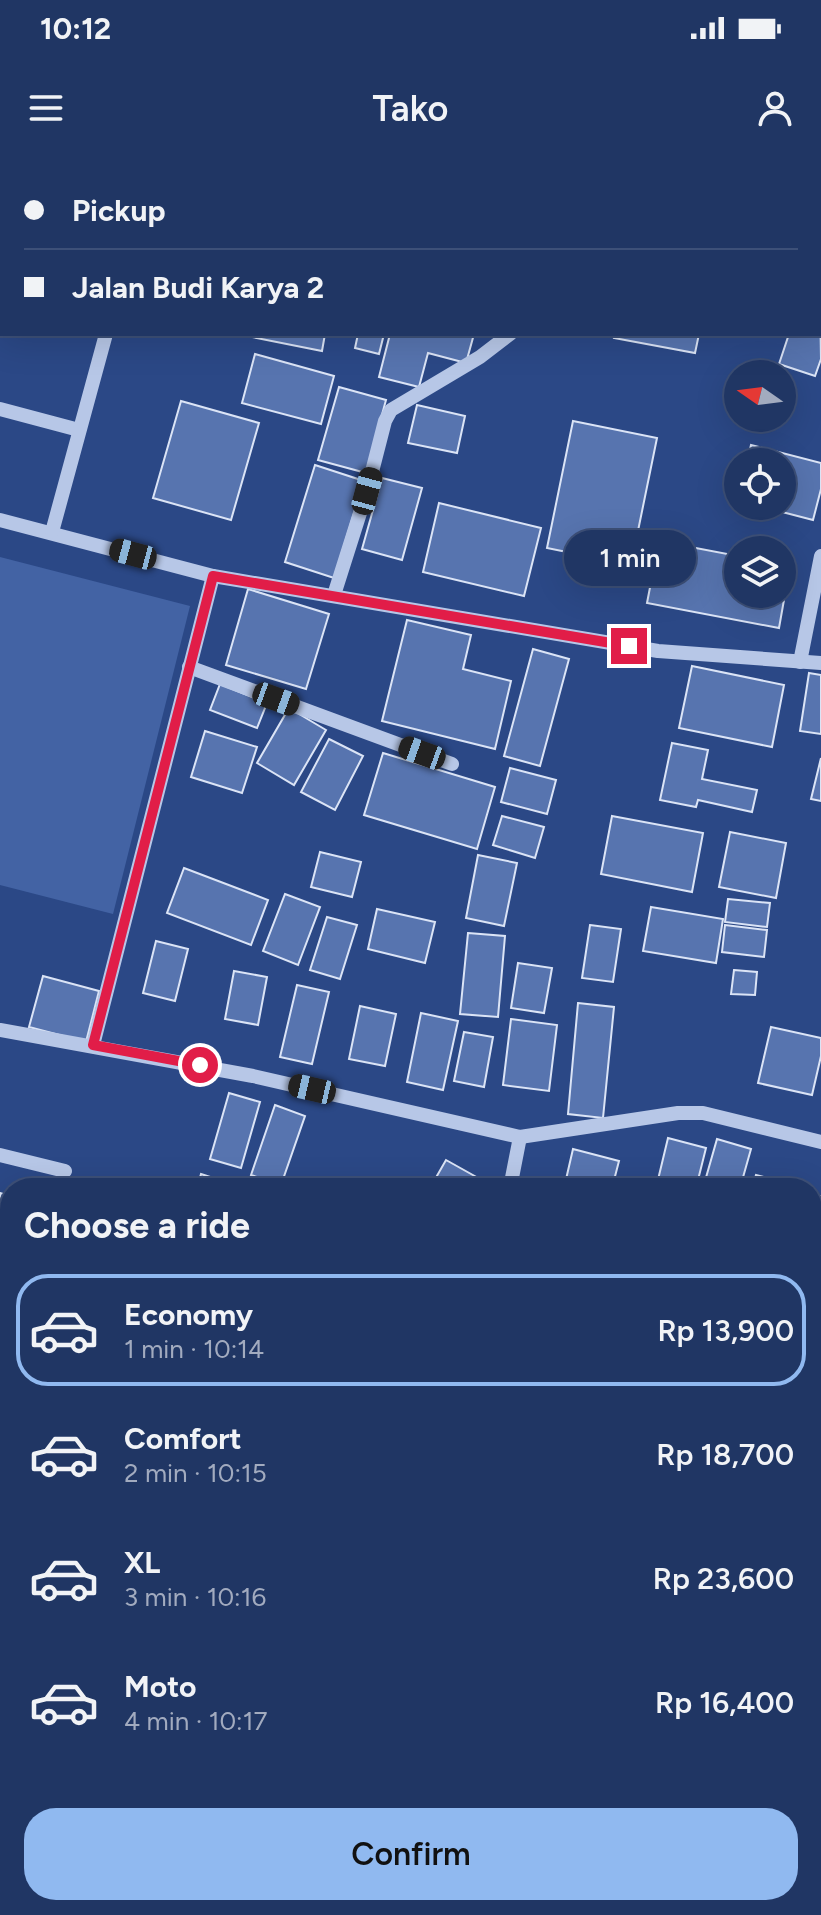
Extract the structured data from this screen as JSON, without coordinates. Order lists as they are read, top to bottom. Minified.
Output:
{"north":"left","page":{"status":"10:12","header":"Tako","banner":["Pickup","Jalan Budi Karya 2"],"bubble":"1 min","heading":"Choose a ride","list":[{"name":"Economy","note":"1 min · 10:14","value":"Rp 13,900"},{"name":"Comfort","note":"2 min · 10:15","value":"Rp 18,700"},{"name":"XL","note":"3 min · 10:16","value":"Rp 23,600"},{"name":"Moto","note":"4 min · 10:17","value":"Rp 16,400"}],"buttons":"Confirm"}}
